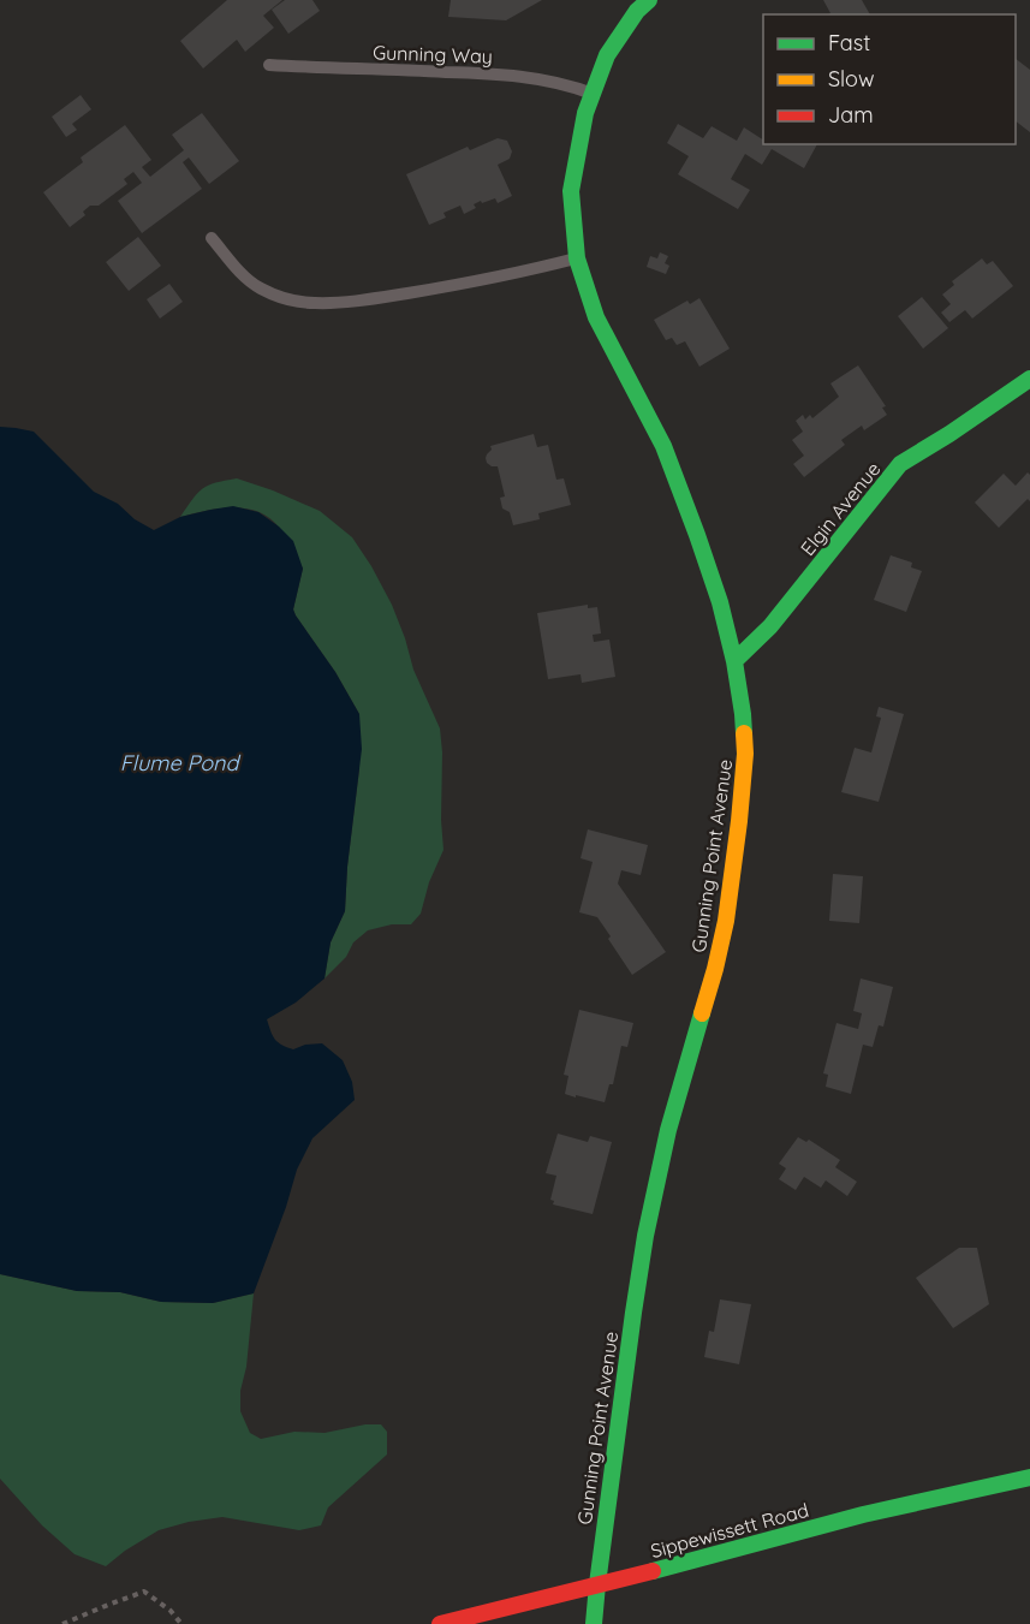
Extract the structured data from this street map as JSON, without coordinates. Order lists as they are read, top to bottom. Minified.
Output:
{"streets":{"street":["Elgin Avenue","Gunning Point Avenue","Sippewissett Road"],"lane":["Gunning Way"]},"crossings":[["Gunning Way","Gunning Point Avenue"],["Elgin Avenue","Gunning Point Avenue"],["Gunning Point Avenue","Sippewissett Road"]],"water":["Flume Pond"],"legend":["Fast","Slow","Jam"]}
